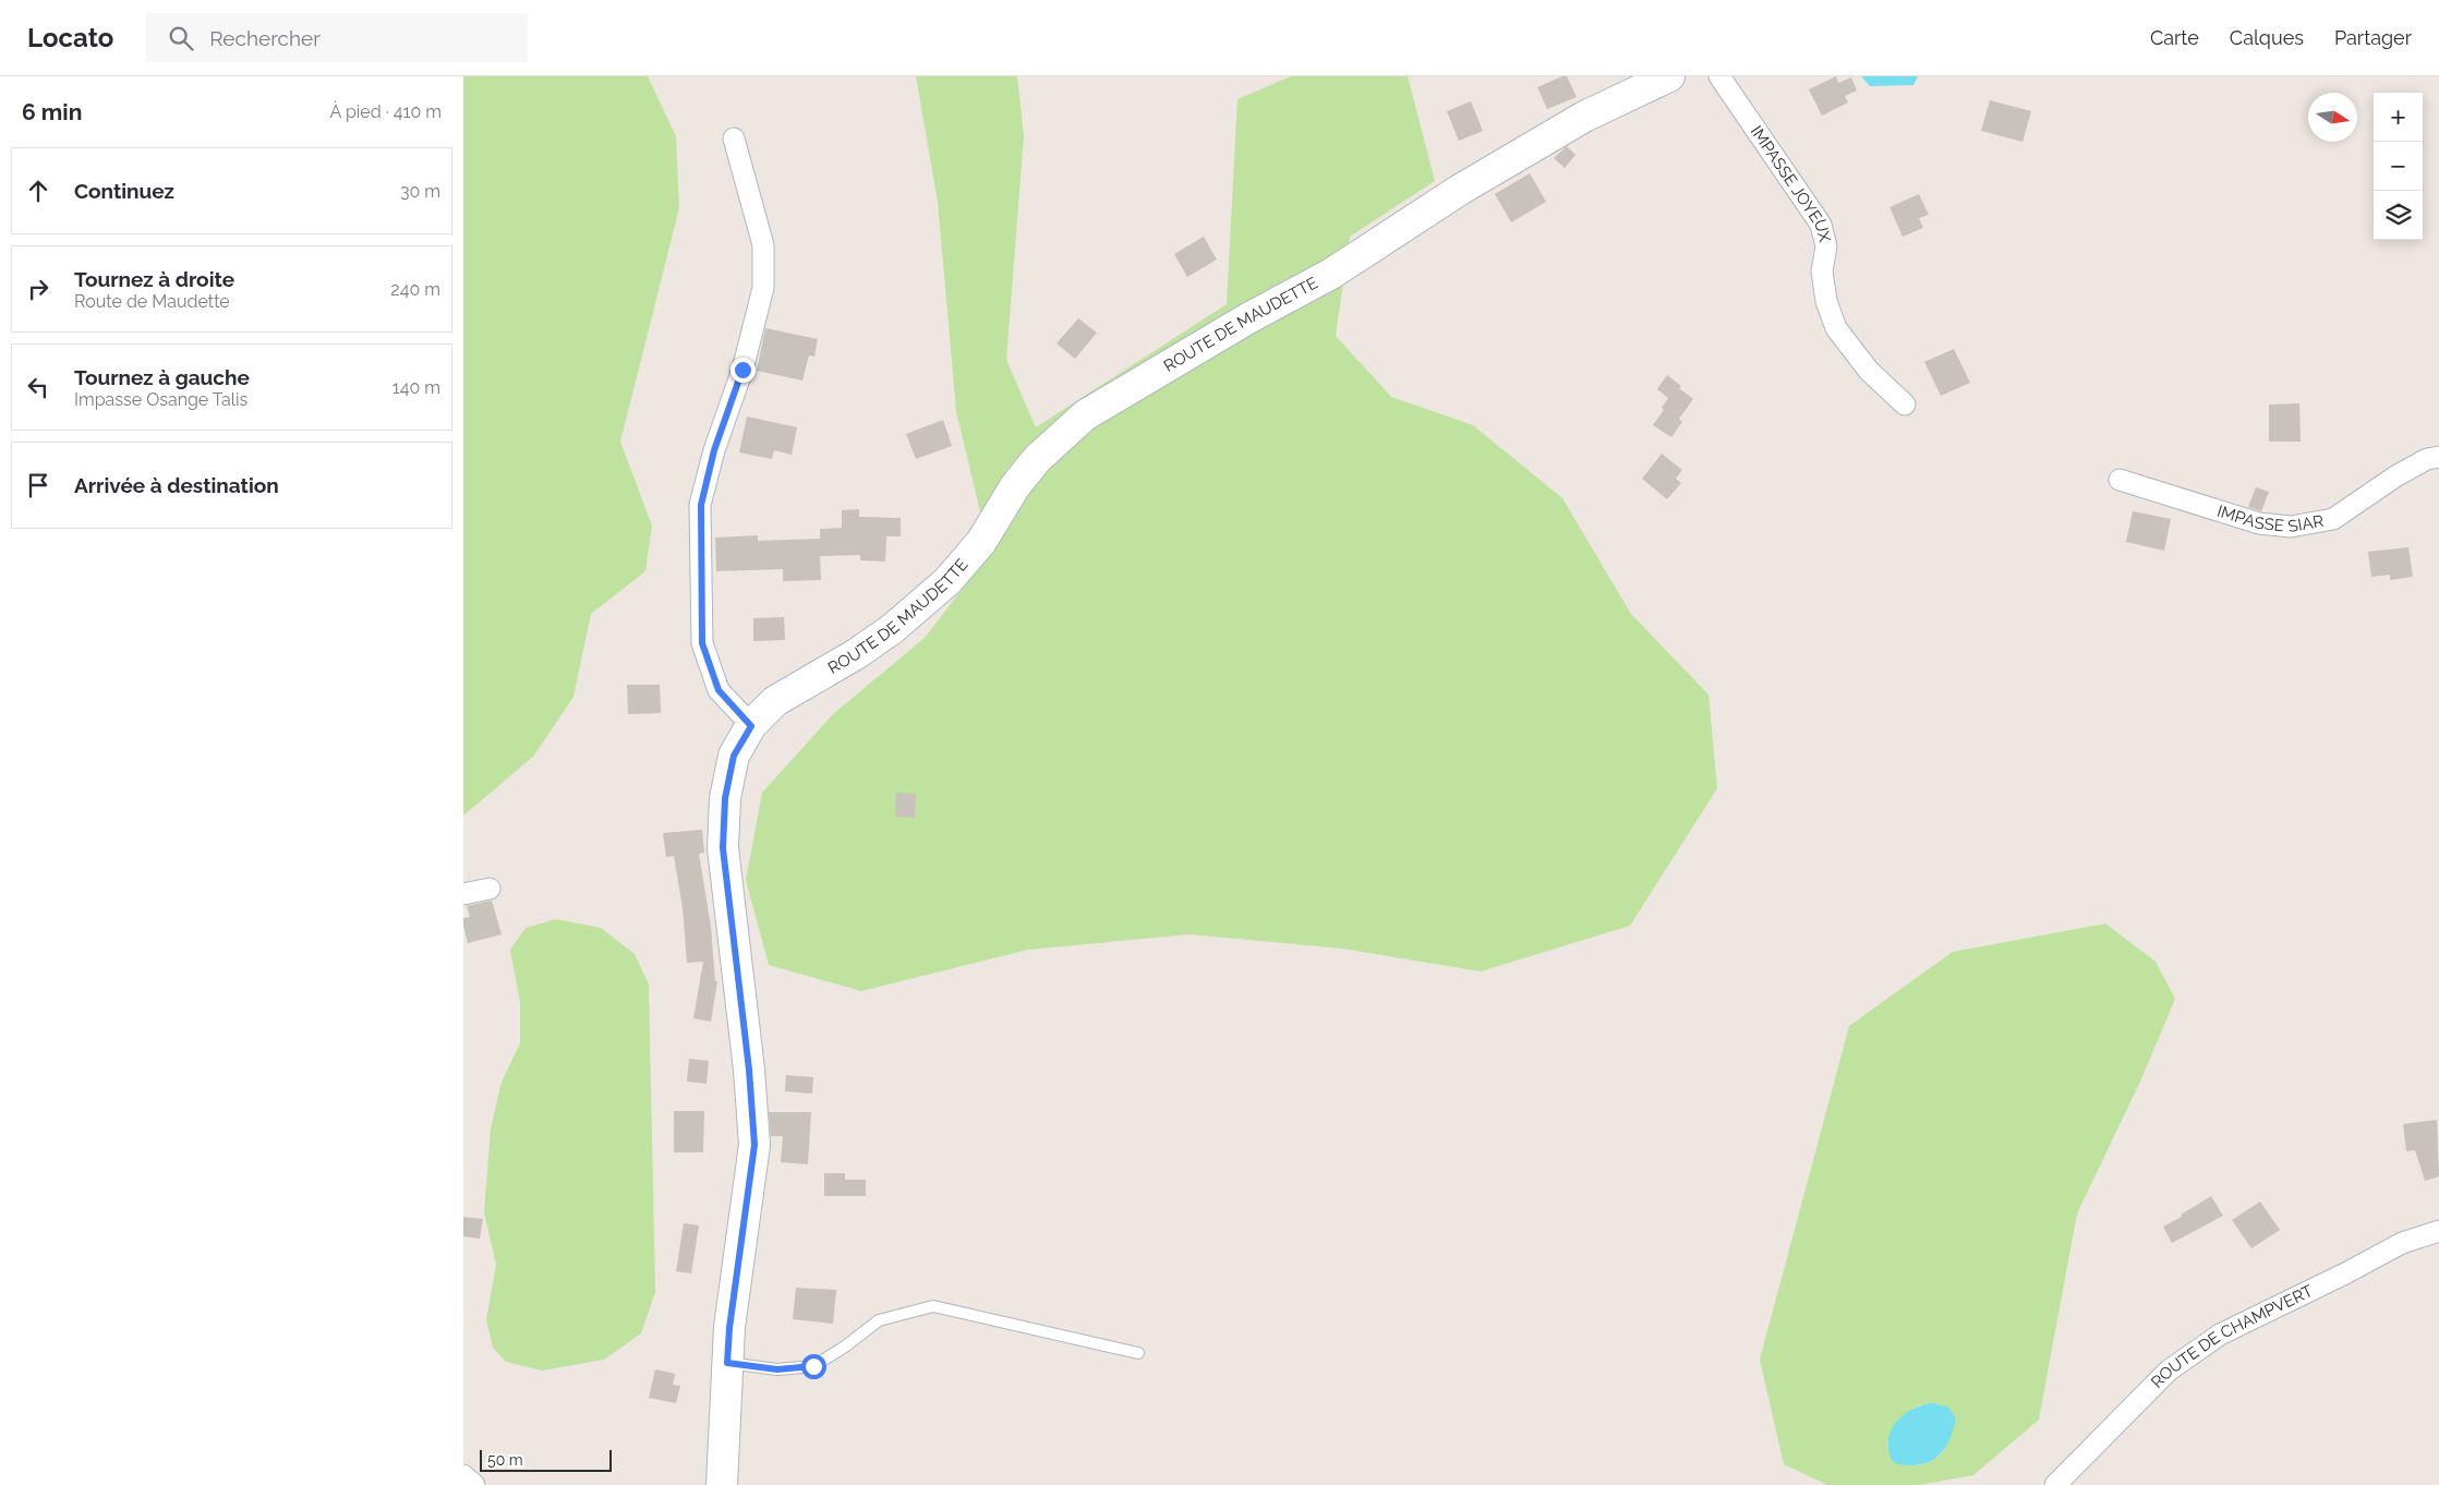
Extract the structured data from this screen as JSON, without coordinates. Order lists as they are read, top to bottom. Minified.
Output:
{"streets":{"street":["IMPASSE JOYEUX","ROUTE DE MAUDETTE","IMPASSE SIAR","ROUTE DE CHAMPVERT"]},"scale_bar":"50 m","north":"right","page":{"header":"Locato","search":"Rechercher","nav":["Carte","Calques","Partager"],"heading":["6 min","À pied · 410 m"],"map_buttons":["+","−"],"list":[["Continuez","30 m"],["Tournez à droite","Route de Maudette","240 m"],["Tournez à gauche","Impasse Osange Talis","140 m"],"Arrivée à destination"],"scale":"50 m"}}
